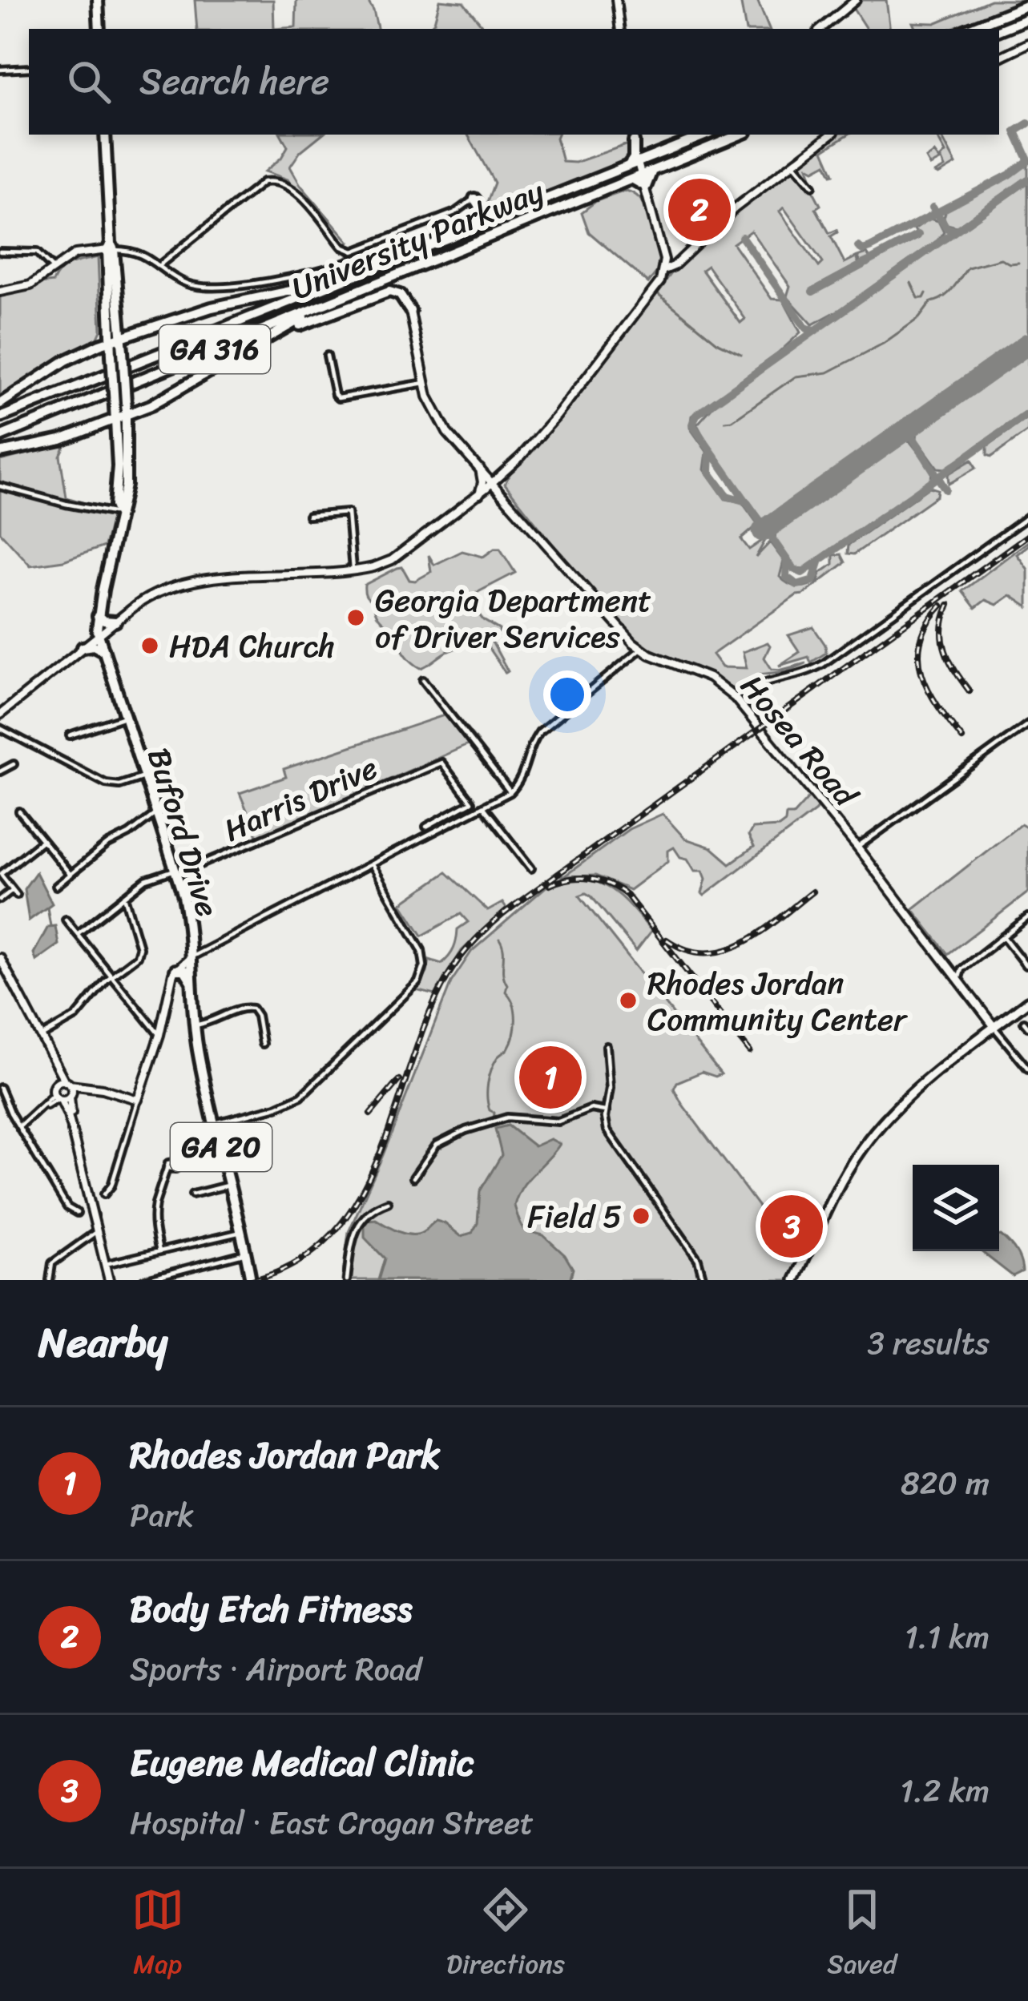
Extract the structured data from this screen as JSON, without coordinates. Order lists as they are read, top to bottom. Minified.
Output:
{"streets":{"highway":["University Parkway","GA 316","Buford Drive","GA 20"],"street":["Hosea Road","Harris Drive"]},"crossings":[["Harris Drive","Buford Drive"]],"places":["Georgia Department of Driver Services","HDA Church","Rhodes Jordan Community Center","Field 5"],"page":{"search":"Search here","pins":["2","1","3"],"heading":["Nearby","3 results"],"list":[{"mark":"1","name":"Rhodes Jordan Park","note":"Park","value":"820 m"},{"mark":"2","name":"Body Etch Fitness","note":"Sports · Airport Road","value":"1.1 km"},{"mark":"3","name":"Eugene Medical Clinic","note":"Hospital · East Crogan Street","value":"1.2 km"}],"nav":["Map","Directions","Saved"]}}
